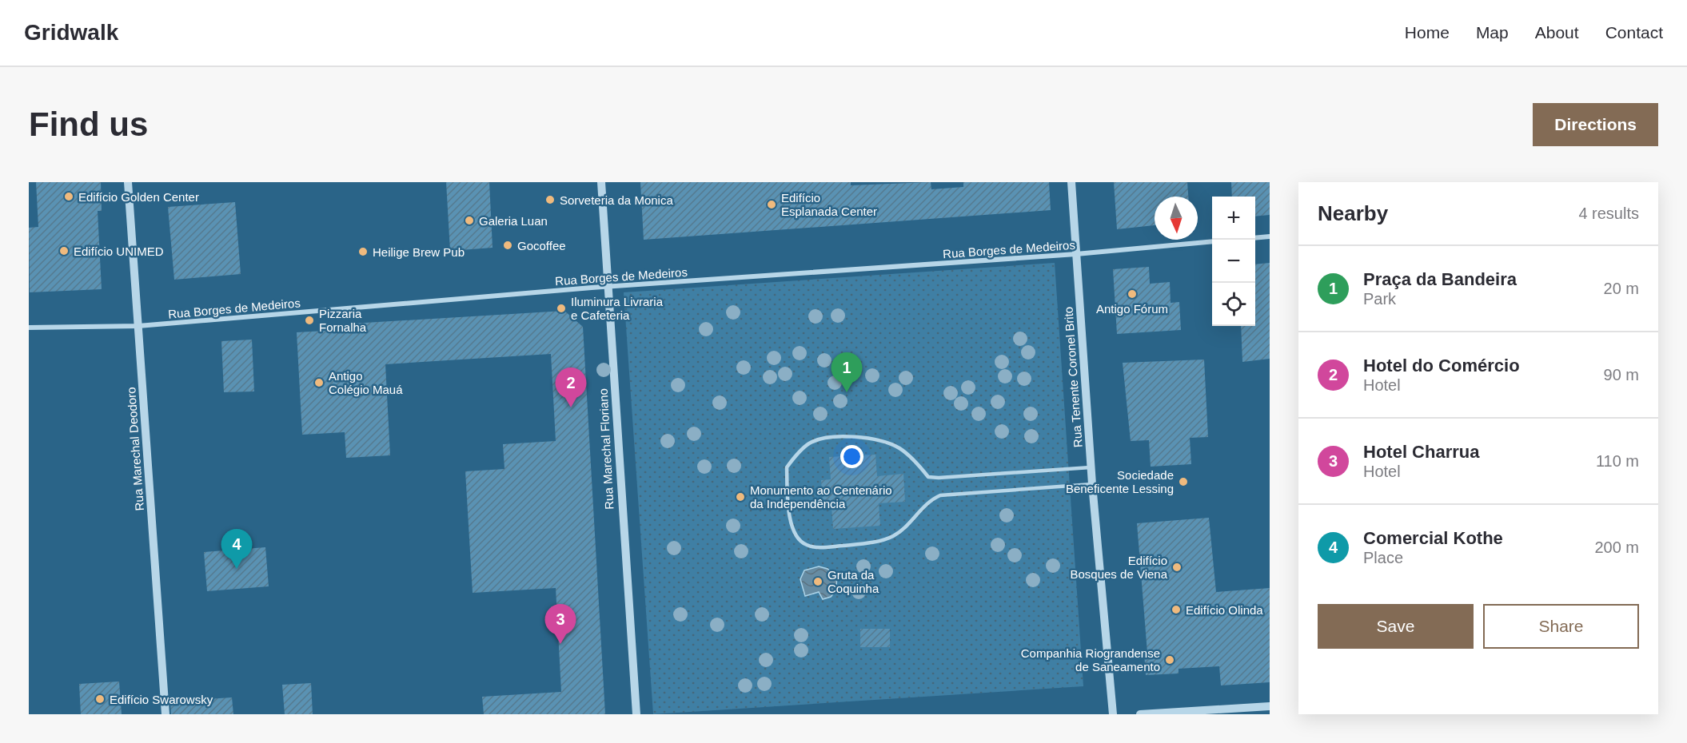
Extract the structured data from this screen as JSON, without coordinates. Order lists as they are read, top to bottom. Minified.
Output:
{"streets":{"street":["Rua Borges de Medeiros","Rua Tenente Coronel Brito","Rua Marechal Deodoro","Rua Marechal Floriano"]},"crossings":[["Rua Borges de Medeiros","Rua Tenente Coronel Brito"],["Rua Borges de Medeiros","Rua Marechal Deodoro"],["Rua Borges de Medeiros","Rua Marechal Floriano"]],"places":["Edifício Golden Center","Sorveteria da Monica","Edifício Esplanada Center","Galeria Luan","Gocoffee","Edifício UNIMED","Heilige Brew Pub","Antigo Fórum","Iluminura Livraria e Cafeteria","Pizzaria Fornalha","Antigo Colégio Mauá","Sociedade Beneficente Lessing","Monumento ao Centenário da Independência","Edifício Bosques de Viena","Gruta da Coquinha","Edifício Olinda","Companhia Riograndense de Saneamento","Edifício Swarowsky"],"north":"bottom","page":{"header":"Gridwalk","nav":["Home","Map","About","Contact"],"buttons":["Directions",["Save","Share"]],"title":"Find us","heading":["Nearby","4 results"],"map_buttons":["+","−"],"list":[{"mark":"1","name":"Praça da Bandeira","note":"Park","value":"20 m"},{"mark":"2","name":"Hotel do Comércio","note":"Hotel","value":"90 m"},{"mark":"3","name":"Hotel Charrua","note":"Hotel","value":"110 m"},{"mark":"4","name":"Comercial Kothe","note":"Place","value":"200 m"}],"pins":["1","2","4","3"]}}
